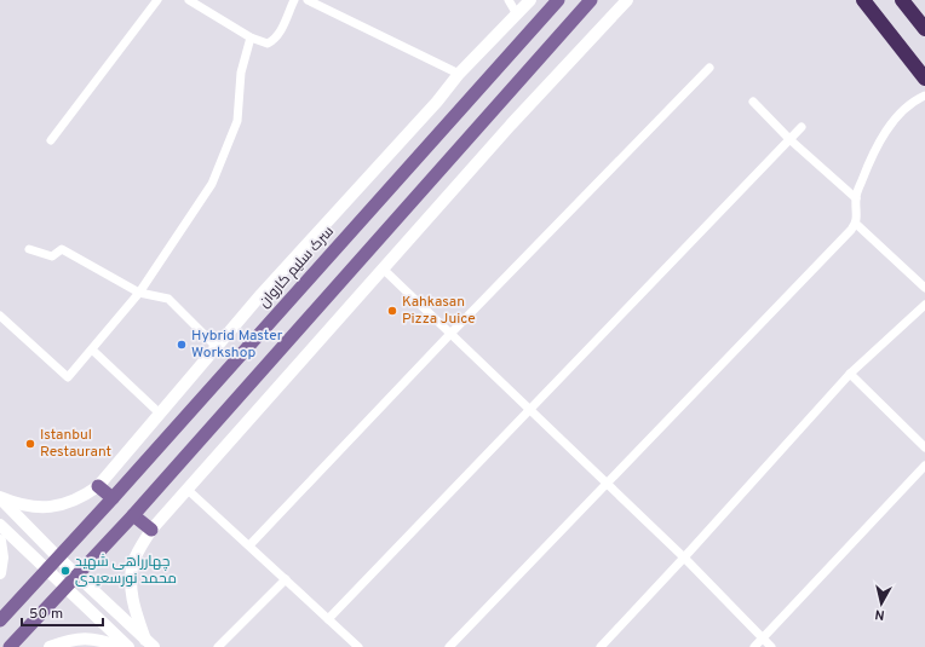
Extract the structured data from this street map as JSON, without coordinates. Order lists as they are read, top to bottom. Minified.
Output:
{"streets":{"main road":["سرک سلیم کاروان"]},"places":["Kahkasan Pizza Juice","Hybrid Master Workshop","Istanbul Restaurant","چهارراهی شهید محمد نورسعیدی"],"scale_bar":"50 m","north":"bottom"}
